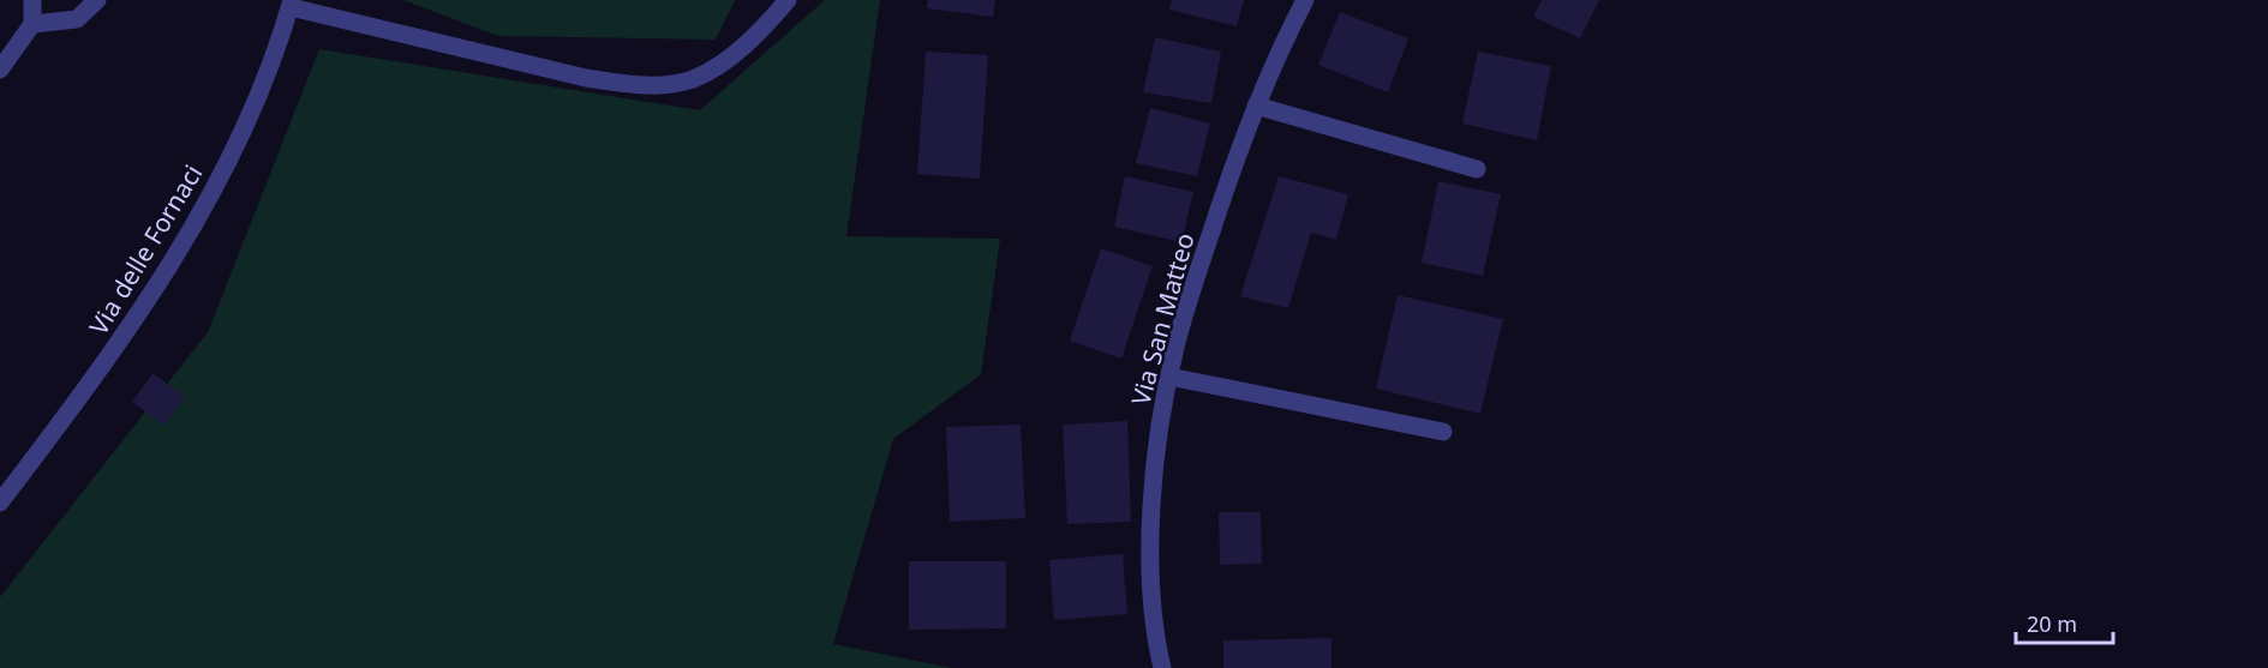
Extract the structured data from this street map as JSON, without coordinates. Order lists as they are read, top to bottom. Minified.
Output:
{"streets":{"street":["Via delle Fornaci","Via San Matteo"]},"scale_bar":"20 m"}
